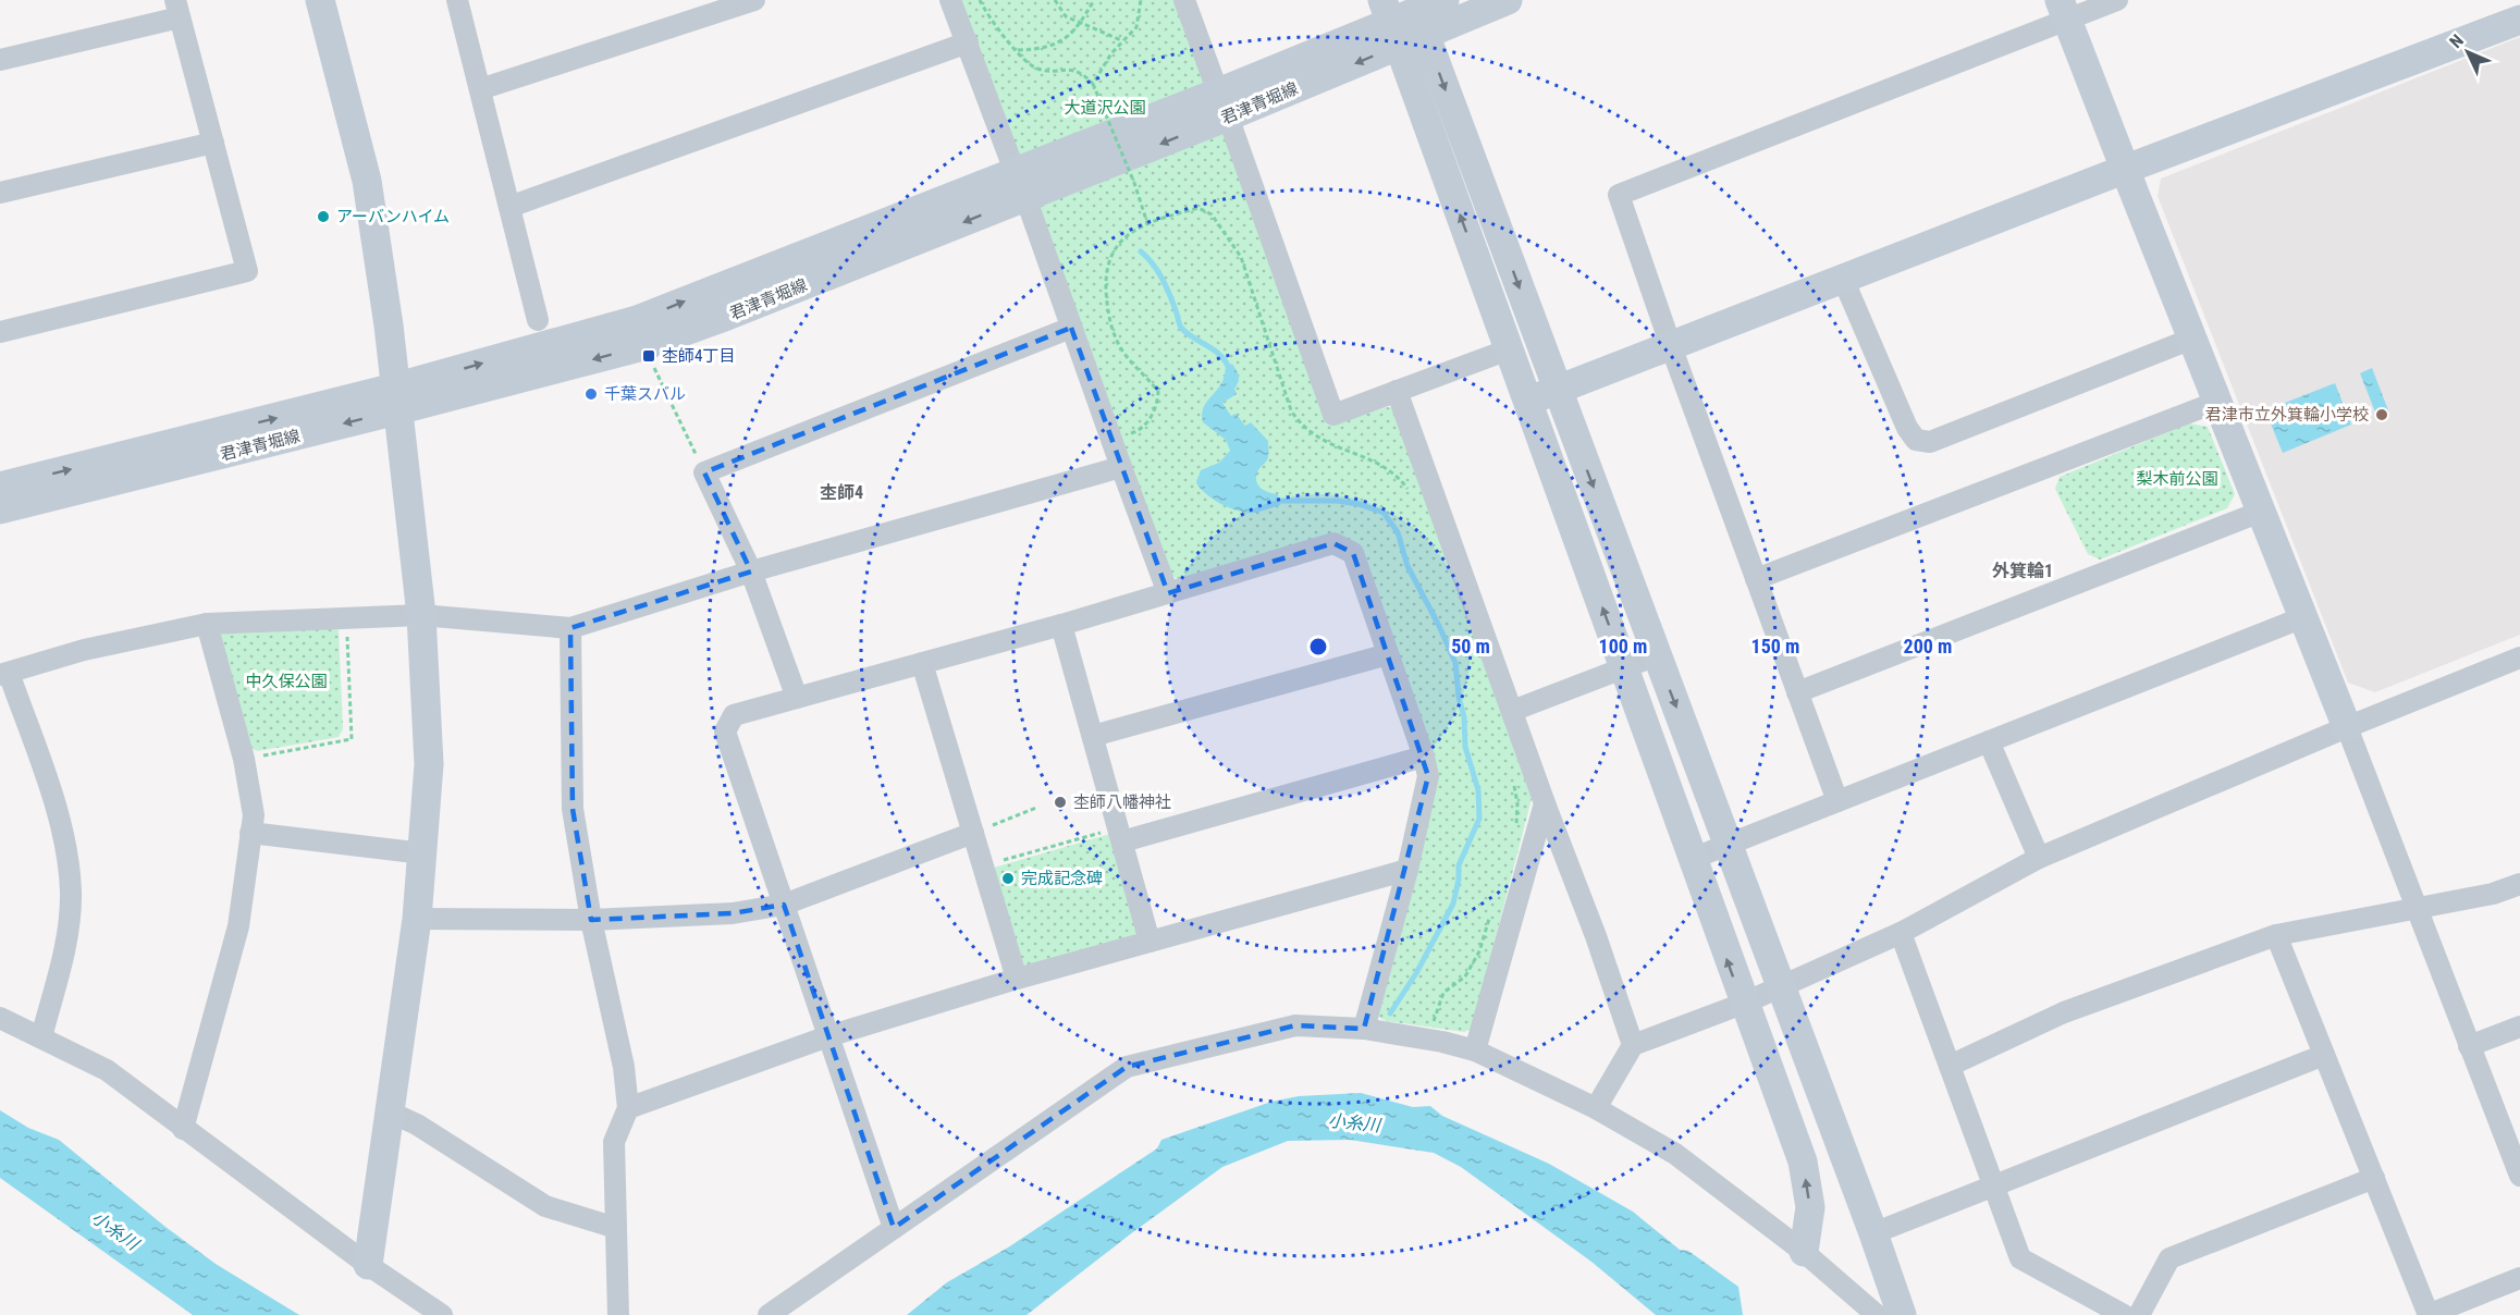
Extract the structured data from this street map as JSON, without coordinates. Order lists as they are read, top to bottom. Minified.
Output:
{"streets":{"street":["君津青堀線"]},"districts":["杢師4","外箕輪1"],"water":["小糸川"],"parks":["大道沢公園","梨木前公園","中久保公園"],"places":{"other":["アーバンハイム","千葉スバル","君津市立外箕輪小学校","杢師八幡神社","完成記念碑"],"transit":["杢師4丁目"]},"north":"top left","rings":["50 m","100 m","150 m","200 m"]}
